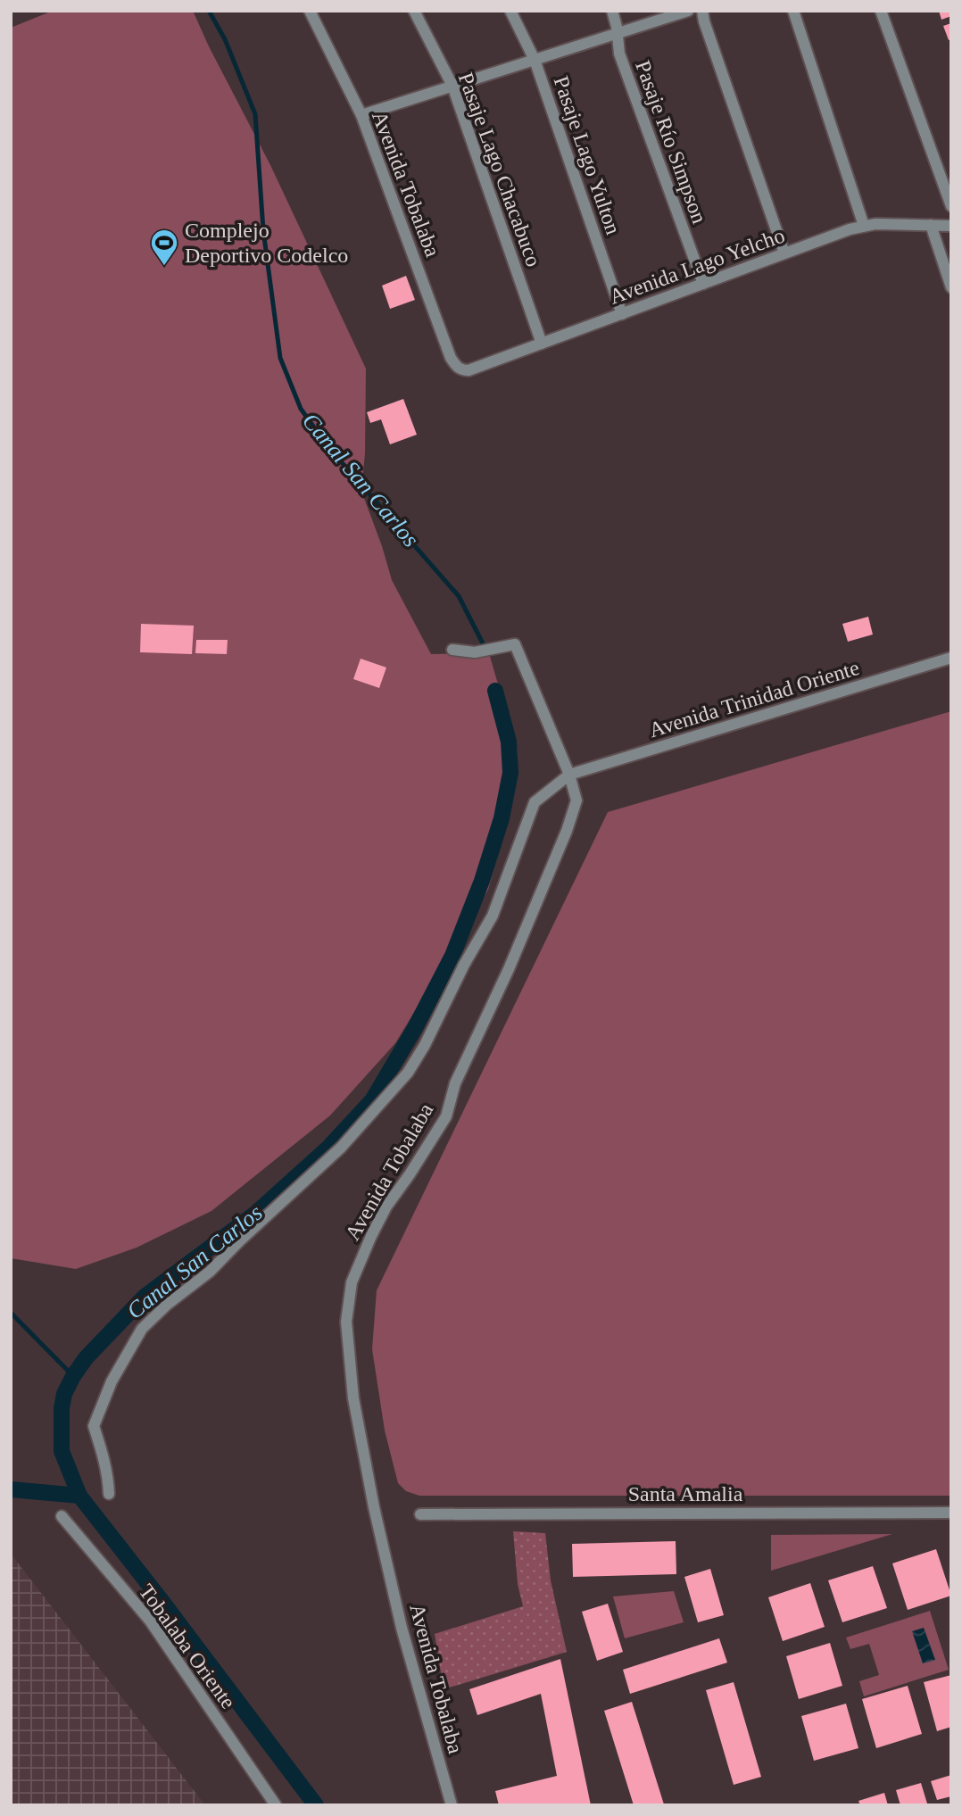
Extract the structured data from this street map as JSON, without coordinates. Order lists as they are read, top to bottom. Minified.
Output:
{"streets":{"street":["Pasaje Río Simpson","Pasaje Lago Yulton","Pasaje Lago Chacabuco","Avenida Tobalaba","Avenida Lago Yelcho","Avenida Trinidad Oriente","Santa Amalia","Tobalaba Oriente"]},"crossings":[["Pasaje Río Simpson","Avenida Lago Yelcho"],["Pasaje Lago Yulton","Avenida Lago Yelcho"],["Pasaje Lago Chacabuco","Avenida Lago Yelcho"],["Avenida Tobalaba","Avenida Lago Yelcho"],["Avenida Tobalaba","Avenida Trinidad Oriente"]],"water":["Canal San Carlos"],"places":{"sports":["Complejo Deportivo Codelco"]}}
